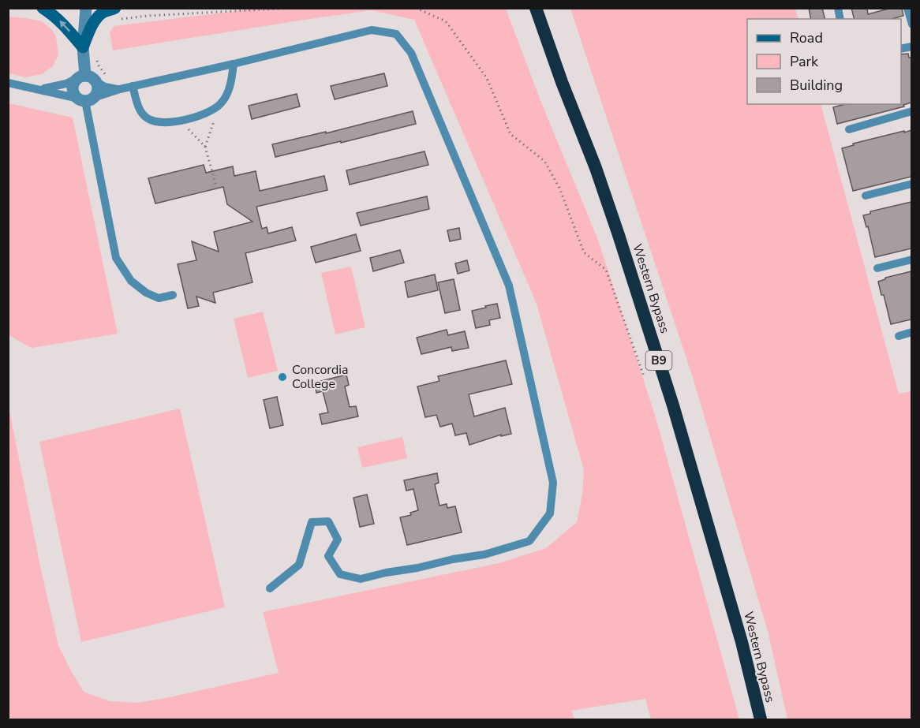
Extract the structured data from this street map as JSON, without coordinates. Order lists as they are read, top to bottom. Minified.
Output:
{"streets":{"highway":["Western Bypass","B9"]},"places":["Concordia College"],"legend":["Road","Park","Building"]}
